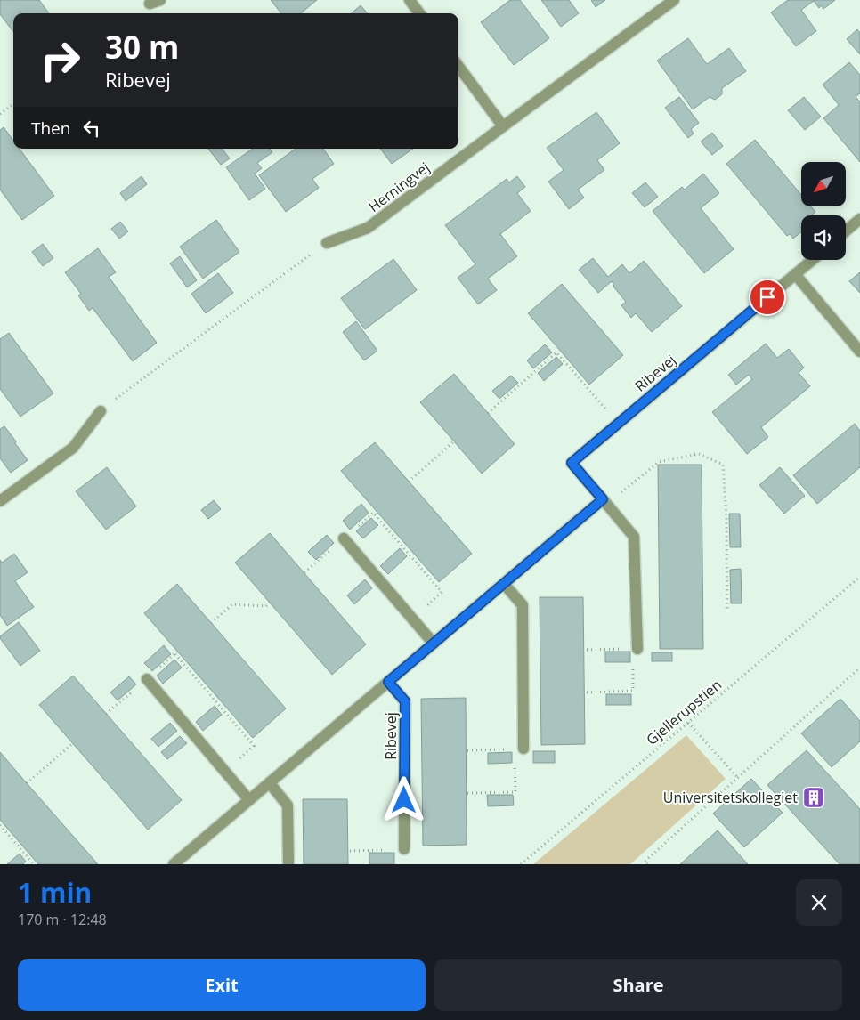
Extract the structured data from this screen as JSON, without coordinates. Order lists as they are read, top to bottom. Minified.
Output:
{"streets":{"street":["Herningvej","Ribevej"],"path":["Gjellerupstien"]},"places":{"building":["Universitetskollegiet"]},"north":"bottom left","page":{"turn":["30 m","Ribevej"],"then":"Then","heading":["1 min","170 m · 12:48"],"buttons":["Exit","Share"]}}
